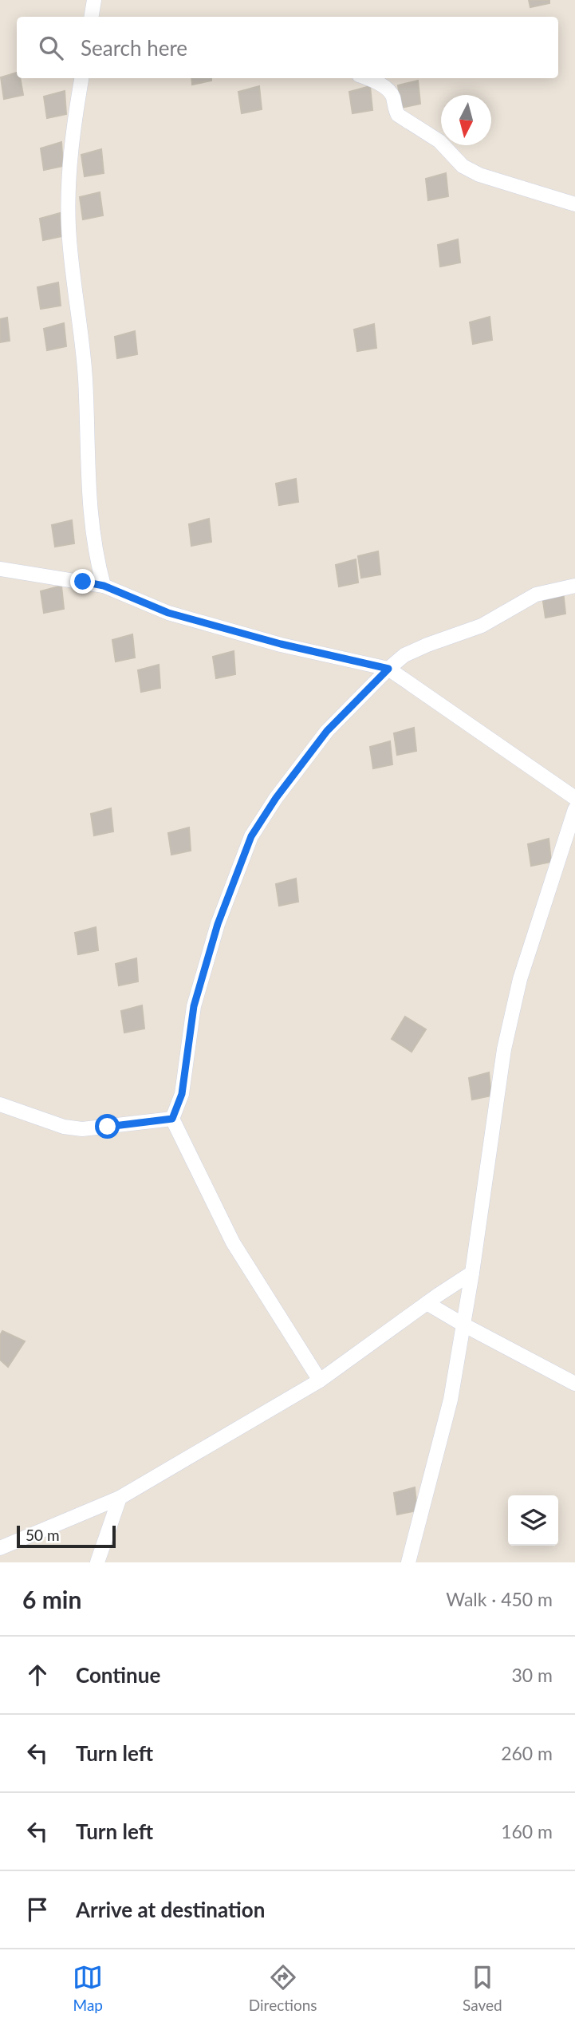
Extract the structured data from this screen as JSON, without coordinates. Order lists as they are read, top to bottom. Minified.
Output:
{"scale_bar":"50 m","north":"bottom","page":{"search":"Search here","scale":"50 m","heading":["6 min","Walk · 450 m"],"list":[["Continue","30 m"],["Turn left","260 m"],["Turn left","160 m"],"Arrive at destination"],"nav":["Map","Directions","Saved"]}}
